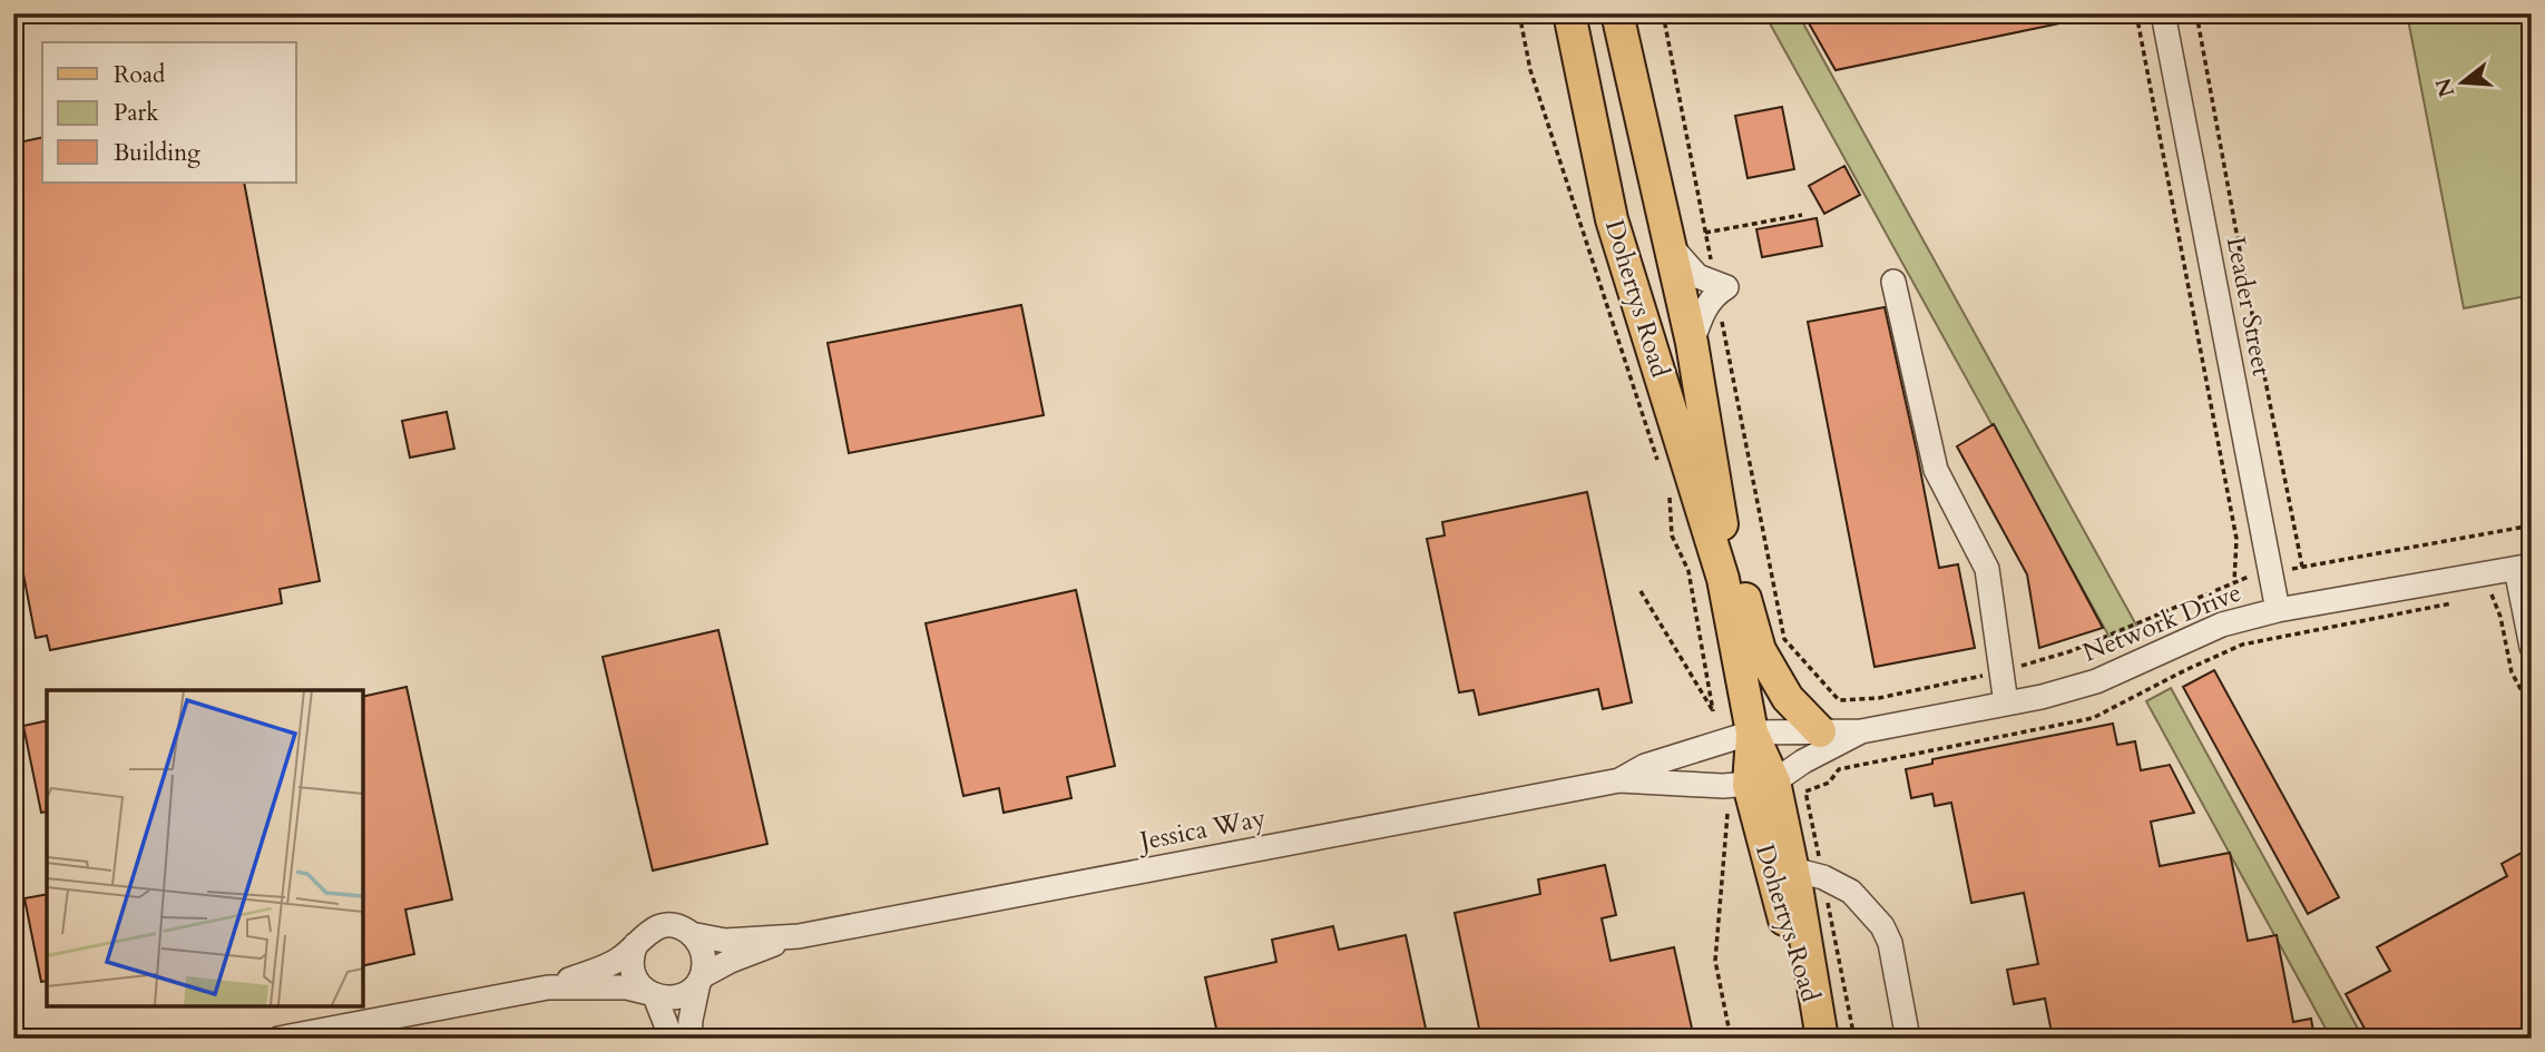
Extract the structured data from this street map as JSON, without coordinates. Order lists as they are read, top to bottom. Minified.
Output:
{"streets":{"main road":["Dohertys Road"],"street":["Leader Street","Network Drive","Jessica Way"]},"crossings":[["Dohertys Road","Network Drive"],["Dohertys Road","Jessica Way"],["Leader Street","Network Drive"],["Network Drive","Jessica Way"]],"legend":["Road","Park","Building"],"north":"left"}
